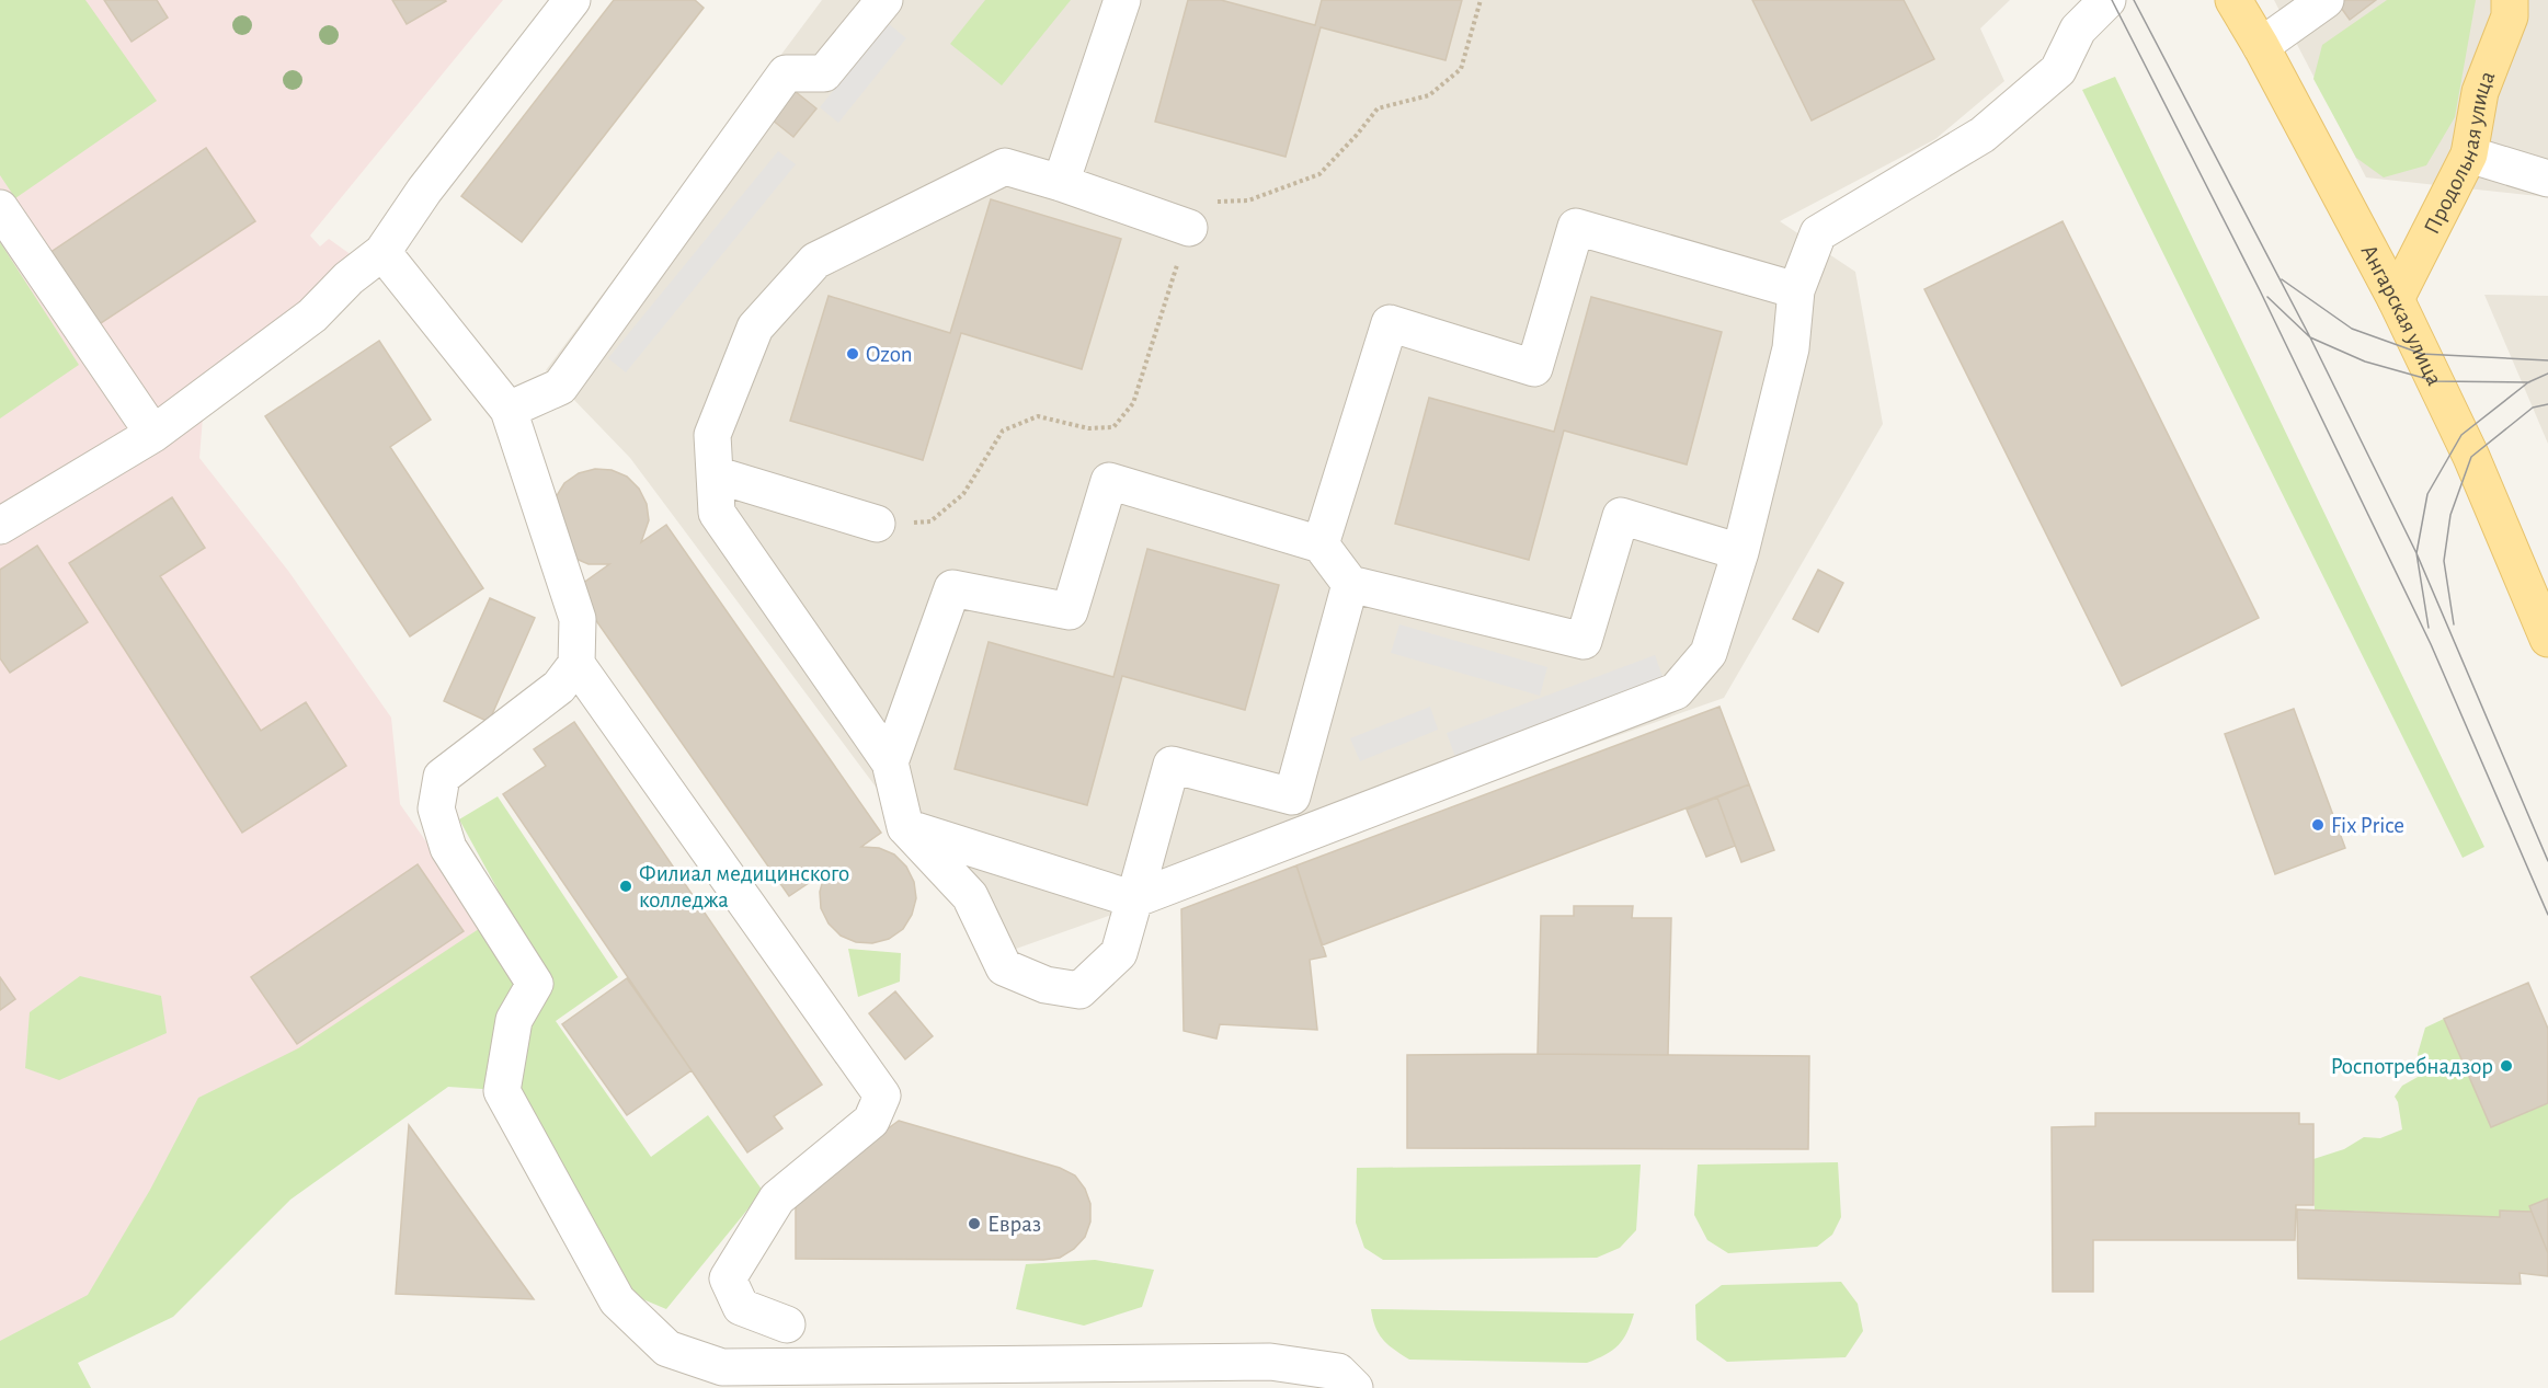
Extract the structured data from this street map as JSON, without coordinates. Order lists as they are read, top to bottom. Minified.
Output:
{"streets":{"main road":["Продольная улица","Ангарская улица"]},"crossings":[["Продольная улица","Ангарская улица"]],"places":["Ozon","Fix Price","Филиал медицинского колледжа","Роспотребнадзор","Евраз"]}
